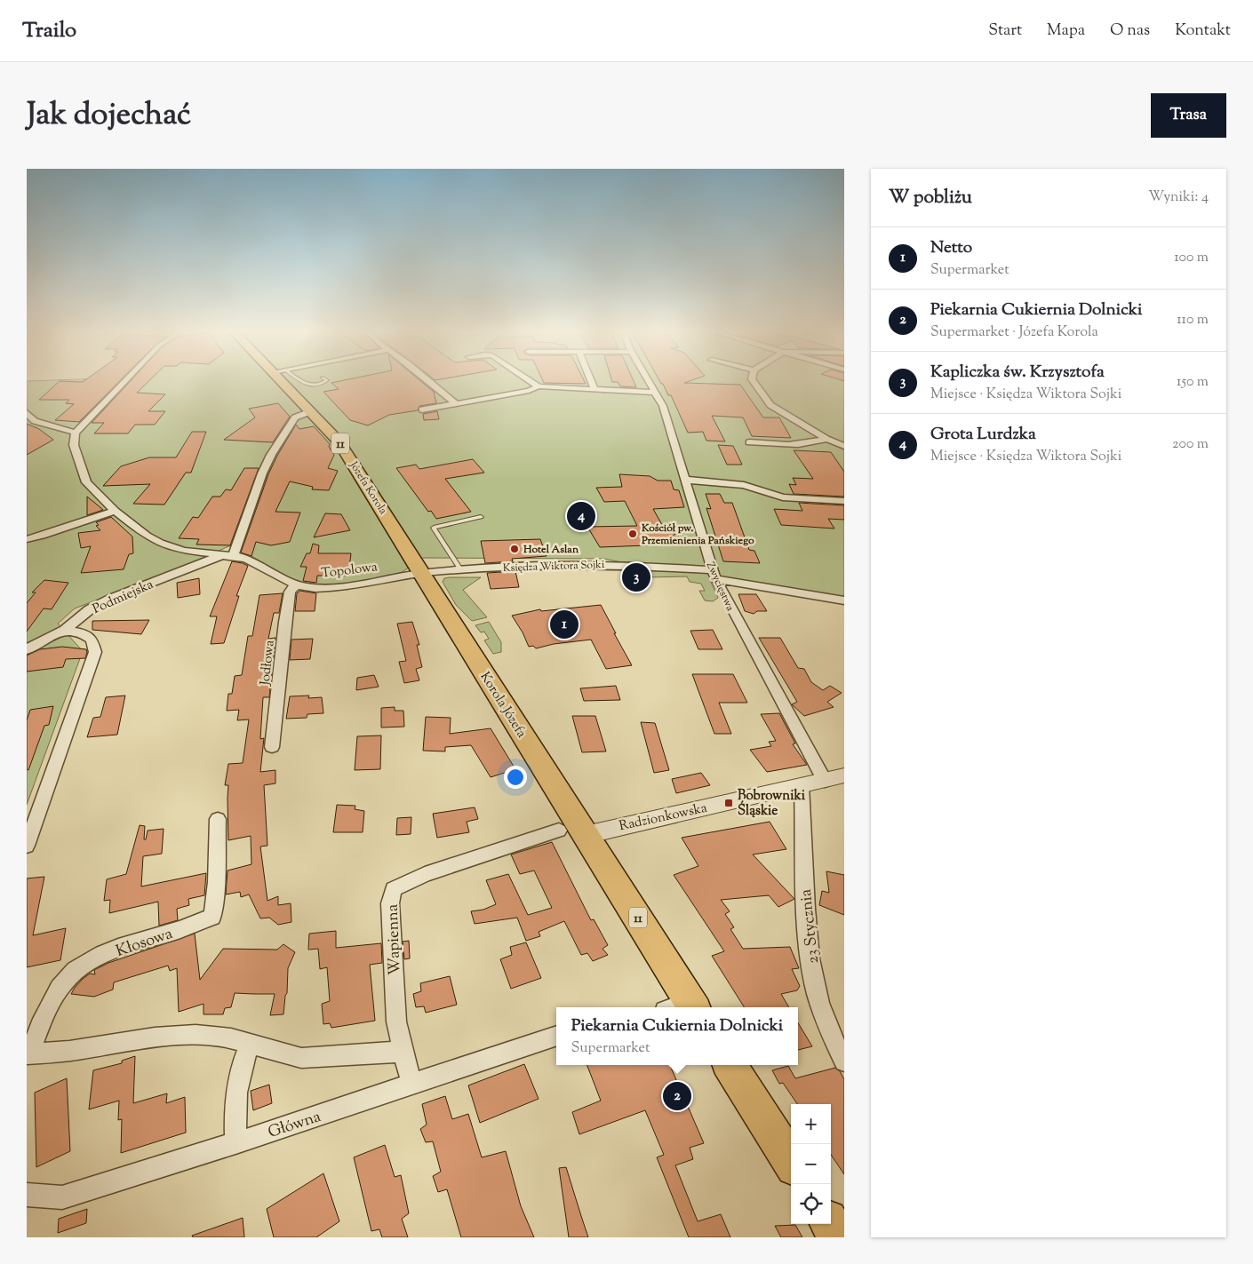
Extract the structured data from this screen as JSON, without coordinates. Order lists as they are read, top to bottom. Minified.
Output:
{"streets":{"highway":["11","Józefa Korola","Korola Józefa"],"street":["Księdza Wiktora Sojki","Topolowa","Zwycięstwa","Podmiejska","Jodłowa","Radzionkowska","23 Stycznia","Wapienna","Kłosowa","Główna"]},"crossings":[["11","Korola Józefa"],["11","Radzionkowska"],["11","Wapienna"],["Józefa Korola","Księdza Wiktora Sojki"],["Józefa Korola","Topolowa"],["Józefa Korola","Korola Józefa"],["Księdza Wiktora Sojki","Topolowa"],["Księdza Wiktora Sojki","Zwycięstwa"],["Księdza Wiktora Sojki","Korola Józefa"],["Topolowa","Podmiejska"],["Topolowa","Jodłowa"],["Topolowa","Korola Józefa"],["Zwycięstwa","Radzionkowska"],["Korola Józefa","Radzionkowska"],["Korola Józefa","Wapienna"],["Radzionkowska","23 Stycznia"],["Radzionkowska","Wapienna"],["Wapienna","Główna"]],"places":{"other":["Kościół pw. Przemienienia Pańskiego","Hotel Aslan"],"transit":["Bobrowniki Śląskie"]},"page":{"header":"Trailo","nav":["Start","Mapa","O nas","Kontakt"],"title":"Jak dojechać","buttons":"Trasa","heading":["W pobliżu","Wyniki: 4"],"list":[{"mark":"1","name":"Netto","note":"Supermarket","value":"100 m"},{"mark":"2","name":"Piekarnia Cukiernia Dolnicki","note":"Supermarket · Józefa Korola","value":"110 m"},{"mark":"3","name":"Kapliczka św. Krzysztofa","note":"Miejsce · Księdza Wiktora Sojki","value":"150 m"},{"mark":"4","name":"Grota Lurdzka","note":"Miejsce · Księdza Wiktora Sojki","value":"200 m"}],"pins":["4","3","1","2"],"popup":["Piekarnia Cukiernia Dolnicki","Supermarket"],"map_buttons":["+","−"]}}
